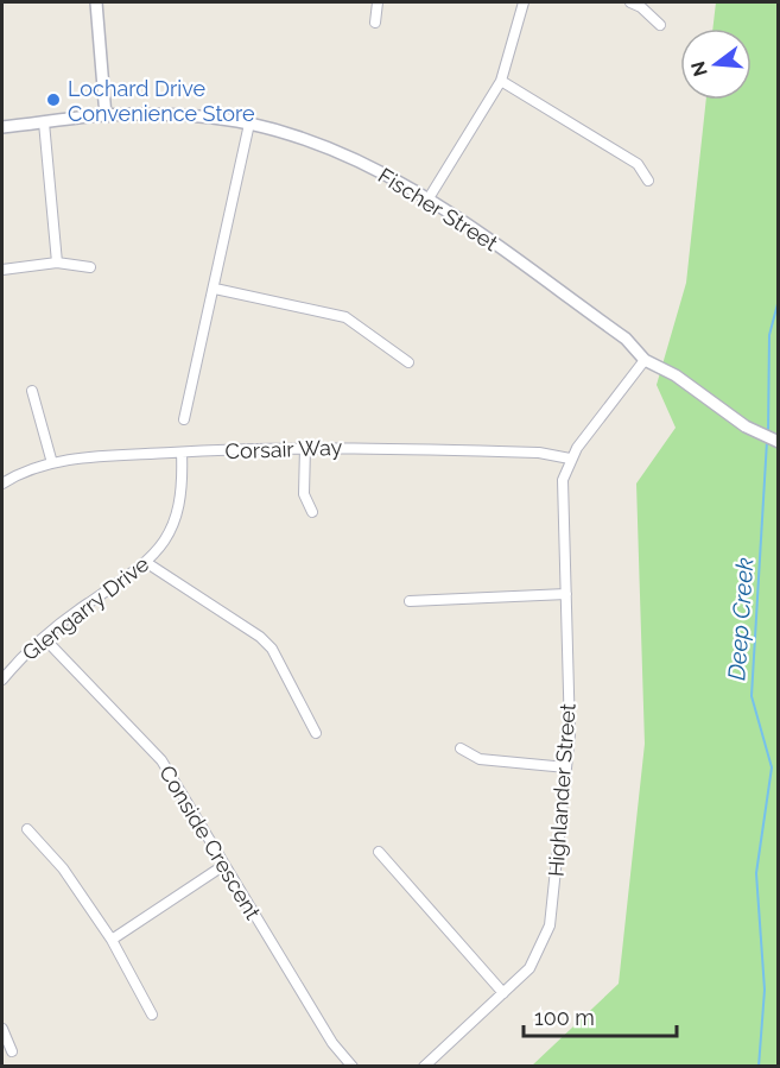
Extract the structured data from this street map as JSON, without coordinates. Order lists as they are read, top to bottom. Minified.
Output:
{"streets":{"street":["Fischer Street","Corsair Way","Glengarry Drive","Highlander Street","Conside Crescent"]},"crossings":[["Fischer Street","Highlander Street"],["Corsair Way","Glengarry Drive"],["Corsair Way","Highlander Street"],["Glengarry Drive","Conside Crescent"]],"water":["Deep Creek"],"places":["Lochard Drive Convenience Store"],"scale_bar":"100 m","north":"left"}
